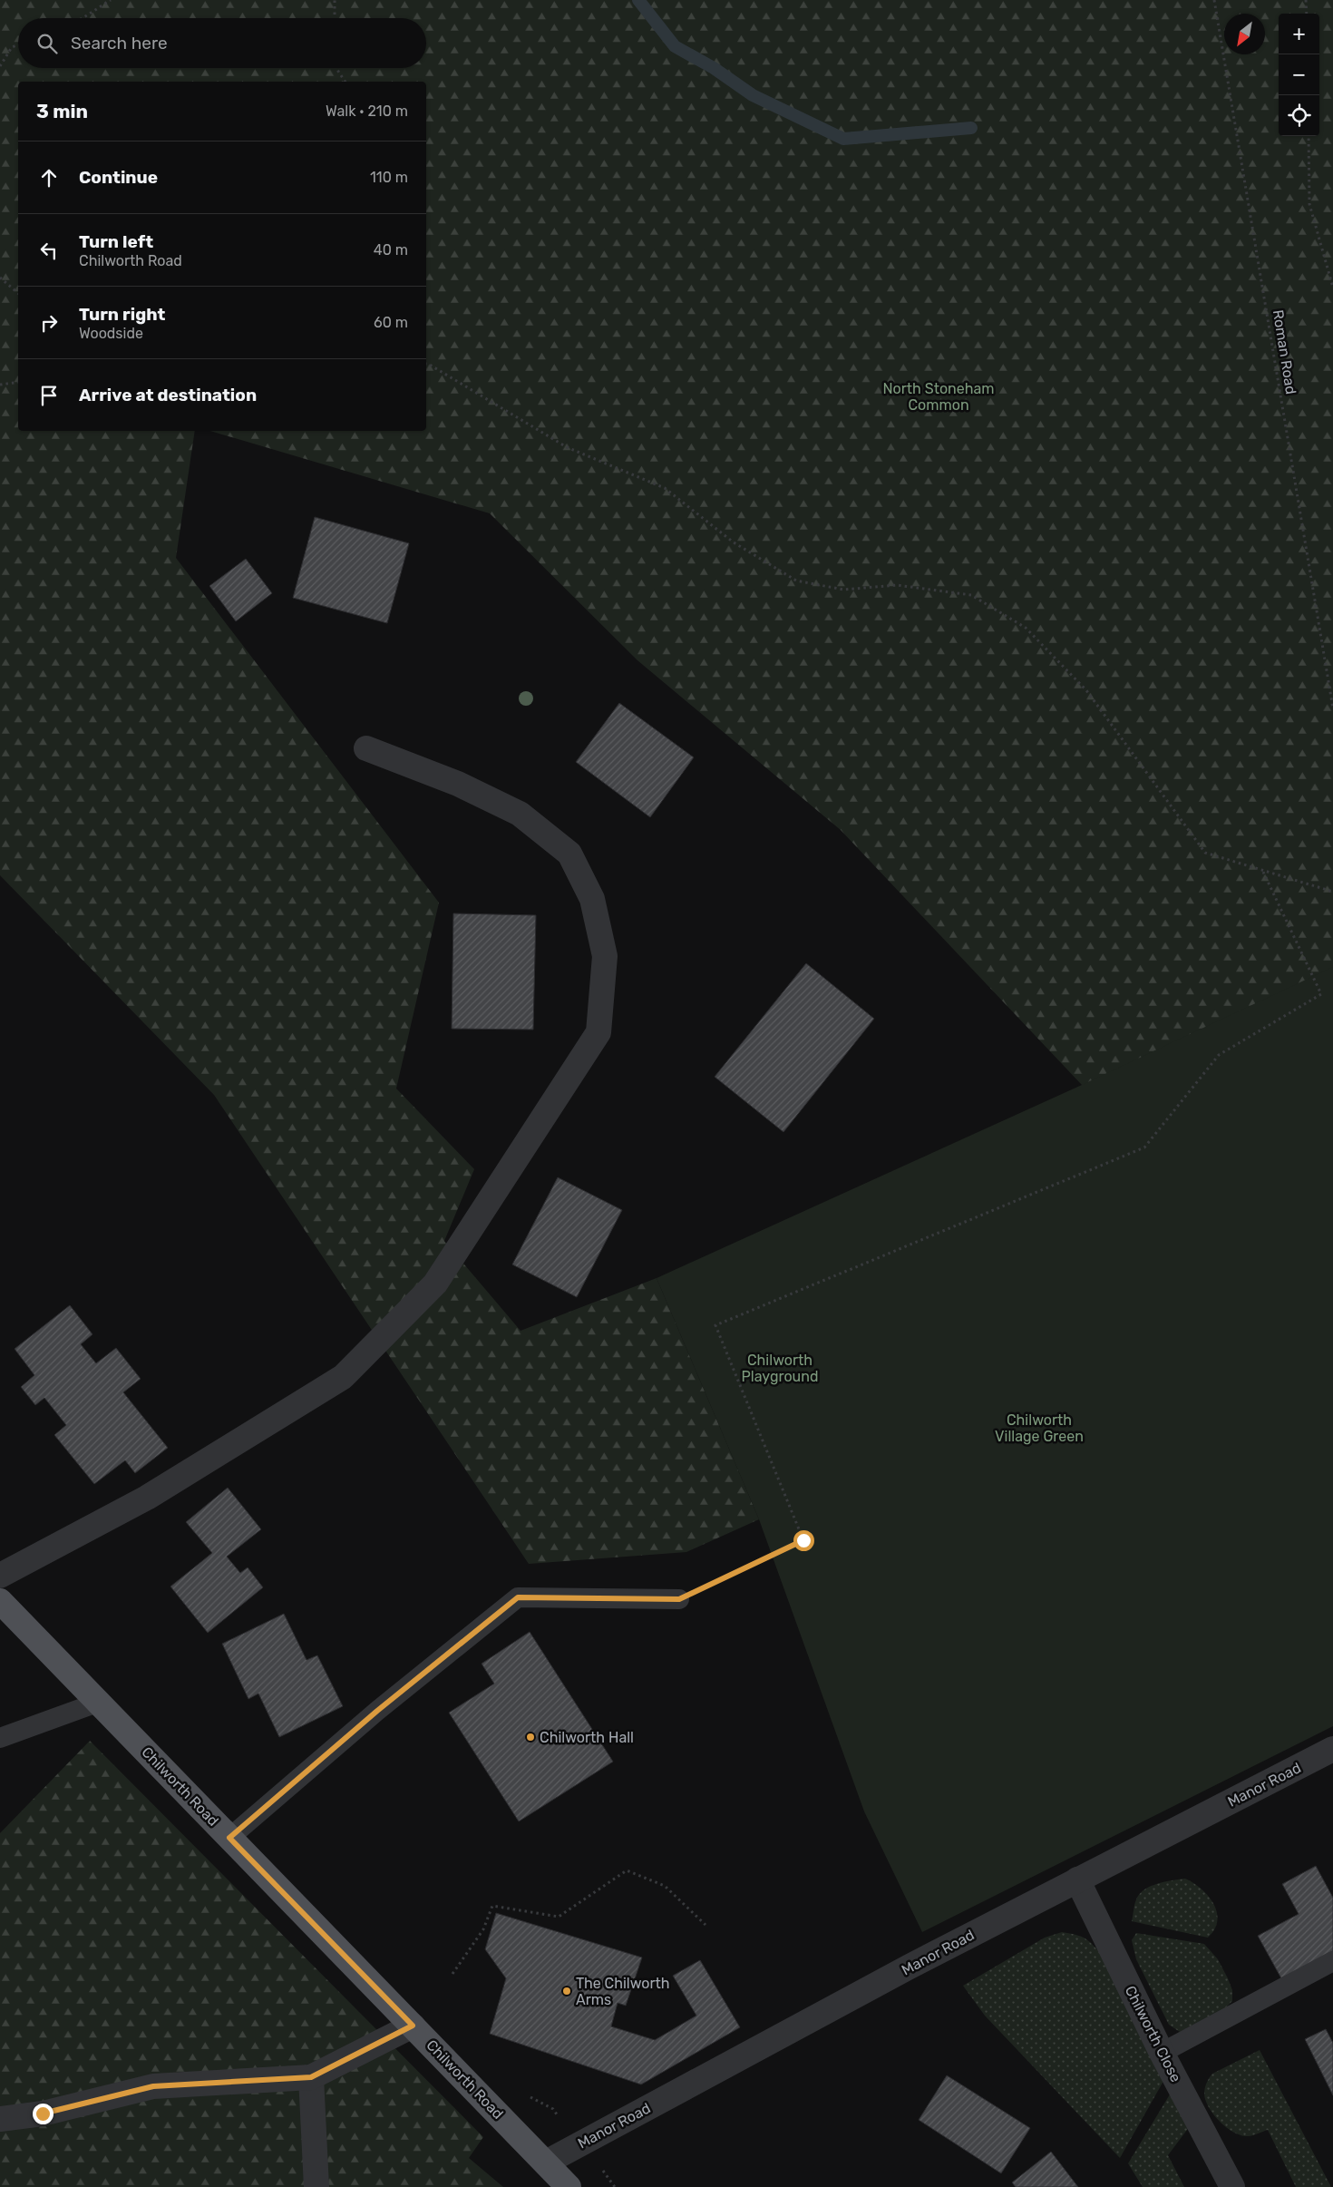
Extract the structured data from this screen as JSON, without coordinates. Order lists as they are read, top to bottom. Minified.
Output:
{"streets":{"main road":["Chilworth Road"],"street":["Manor Road","Chilworth Close"],"path":["Roman Road"]},"crossings":[["Manor Road","Chilworth Road"],["Manor Road","Chilworth Close"]],"parks":["North Stoneham Common","Chilworth Playground","Chilworth Village Green"],"places":["Chilworth Hall","The Chilworth Arms"],"north":"bottom left","page":{"map_buttons":["+","−"],"search":"Search here","heading":["3 min","Walk · 210 m"],"list":[["Continue","110 m"],["Turn left","Chilworth Road","40 m"],["Turn right","Woodside","60 m"],"Arrive at destination"]}}
